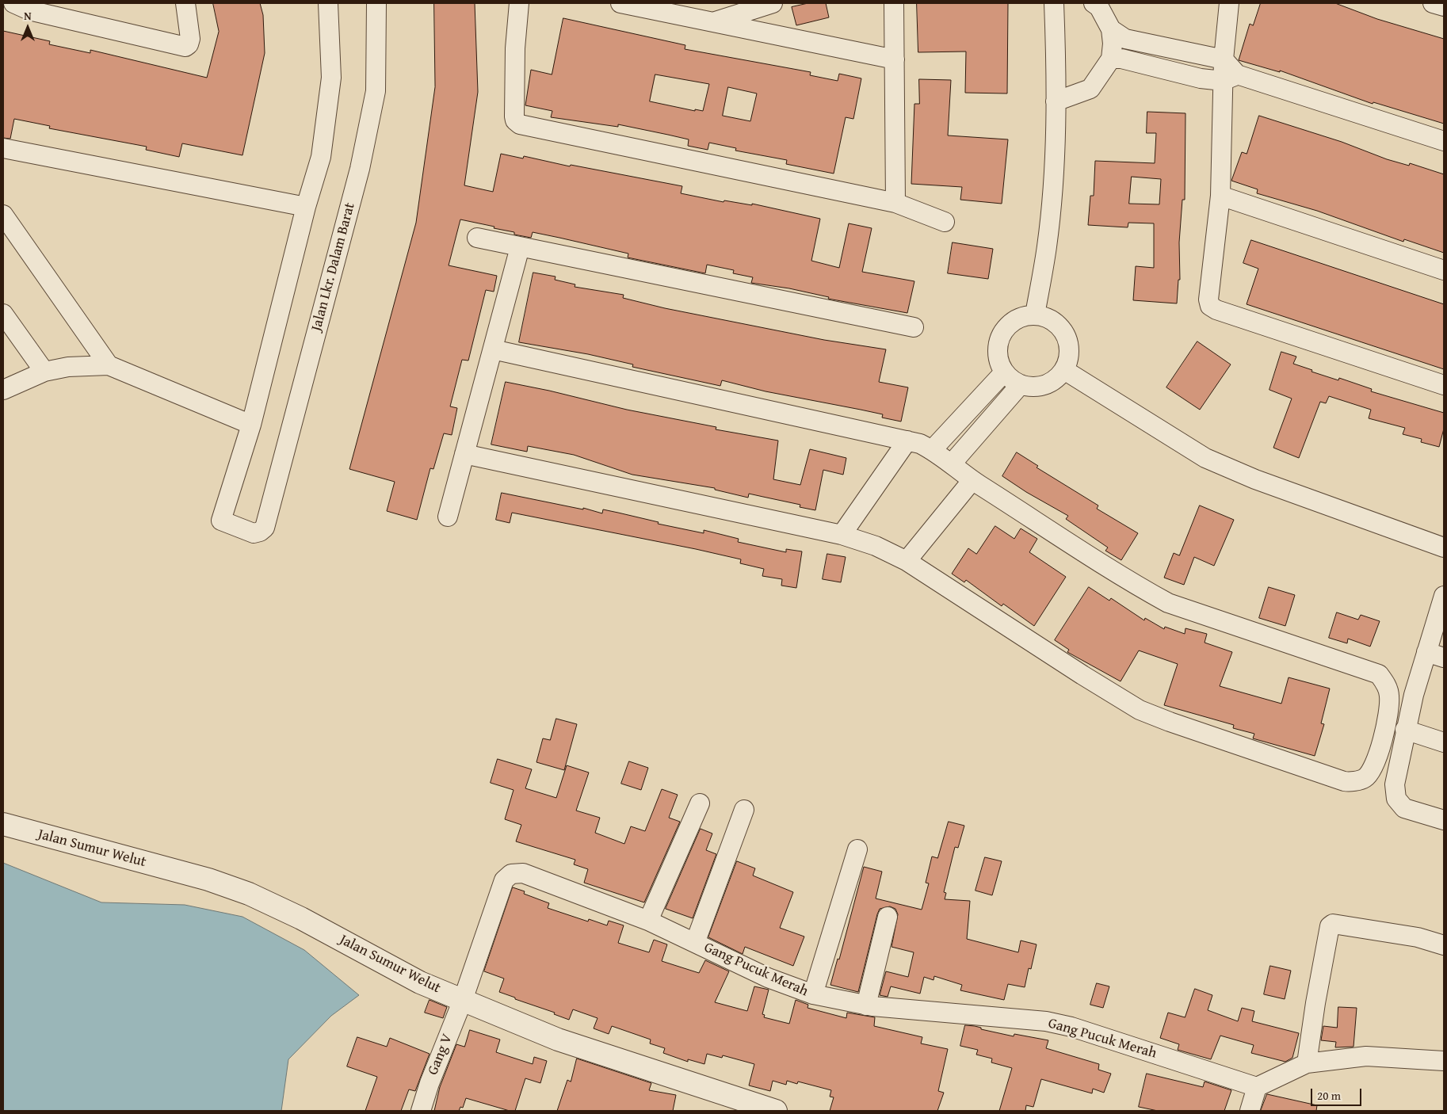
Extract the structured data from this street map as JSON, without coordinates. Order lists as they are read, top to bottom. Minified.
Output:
{"streets":{"street":["Jalan Lkr. Dalam Barat","Jalan Sumur Welut","Gang Pucuk Merah","Gang V"]},"crossings":[["Jalan Sumur Welut","Gang Pucuk Merah"],["Jalan Sumur Welut","Gang V"],["Gang Pucuk Merah","Gang V"]],"scale_bar":"20 m","north":"top"}
